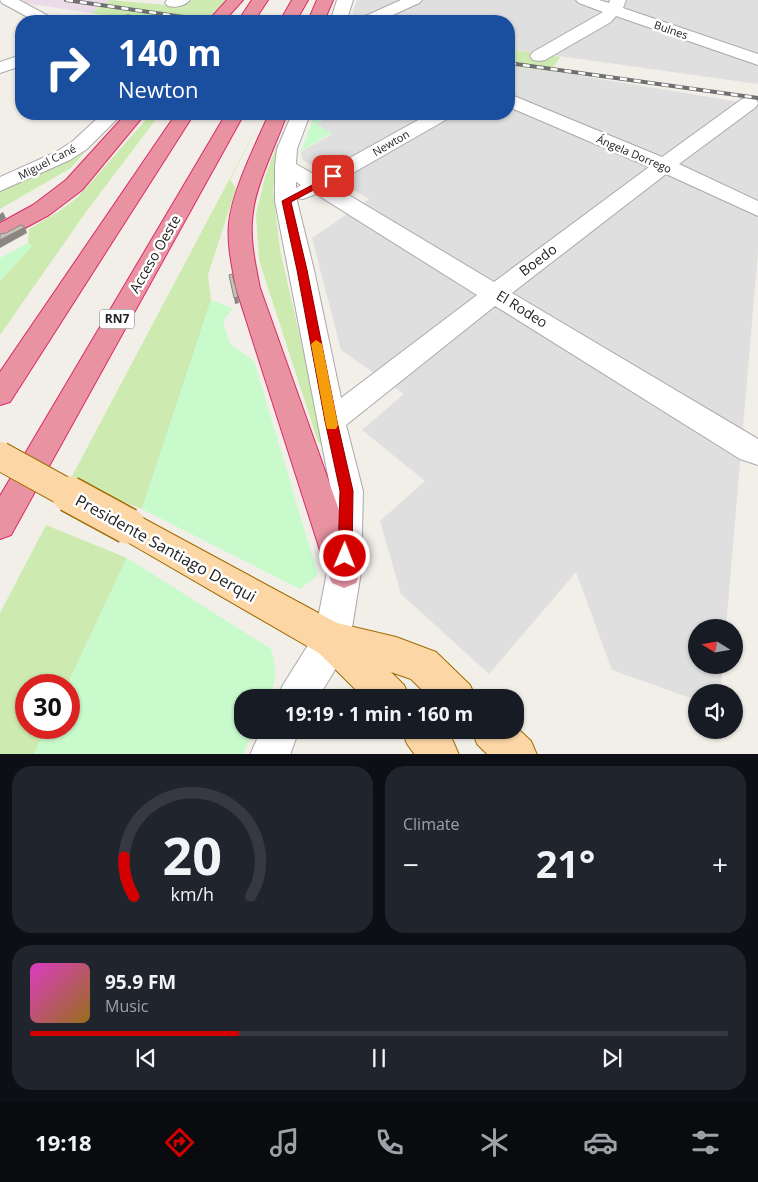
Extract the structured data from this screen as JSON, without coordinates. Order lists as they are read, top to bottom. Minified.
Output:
{"streets":{"highway":["Acceso Oeste","RN7"],"main road":["Presidente Santiago Derqui"],"street":["Bulnes","Newton","Ángela Dorrego","Miguel Cané","Boedo","El Rodeo"]},"crossings":[["Newton","El Rodeo"],["Ángela Dorrego","Boedo"],["Boedo","El Rodeo"]],"north":"left","page":{"turn":["140 m","Newton"],"limit":"30","trip":"19:19 · 1 min · 160 m","tile":"Climate","heat":["−","21°","+"],"song":["95.9 FM","Music"],"tabs":"19:18","gauge":["20","km/h"]}}
